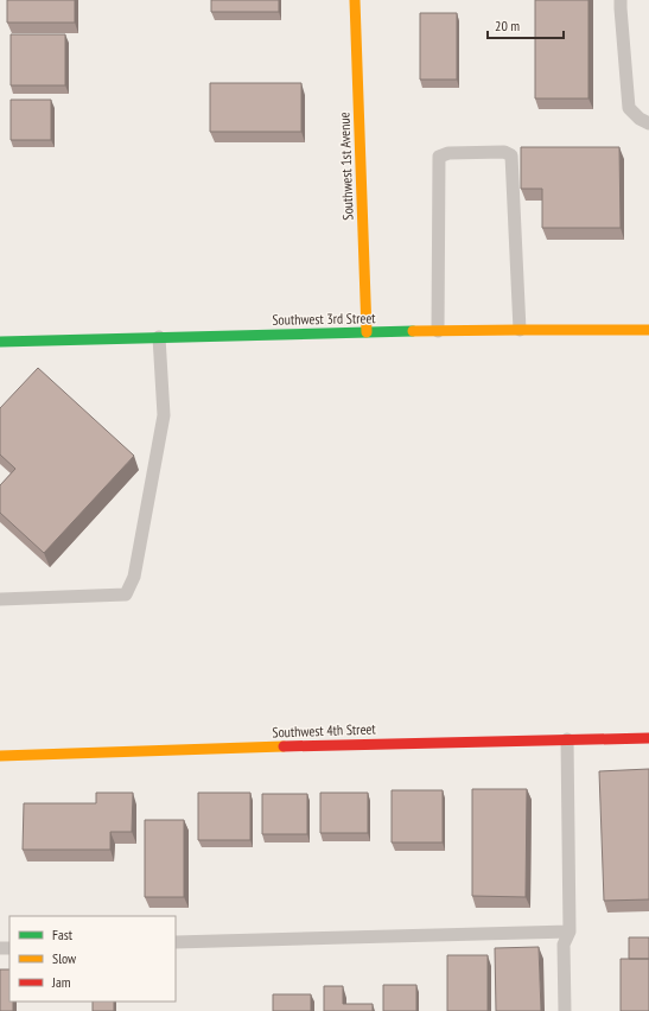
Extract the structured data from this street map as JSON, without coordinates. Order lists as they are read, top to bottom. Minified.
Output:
{"streets":{"street":["Southwest 1st Avenue","Southwest 3rd Street","Southwest 4th Street"]},"crossings":[["Southwest 1st Avenue","Southwest 3rd Street"]],"legend":["Fast","Slow","Jam"],"scale_bar":"20 m"}
